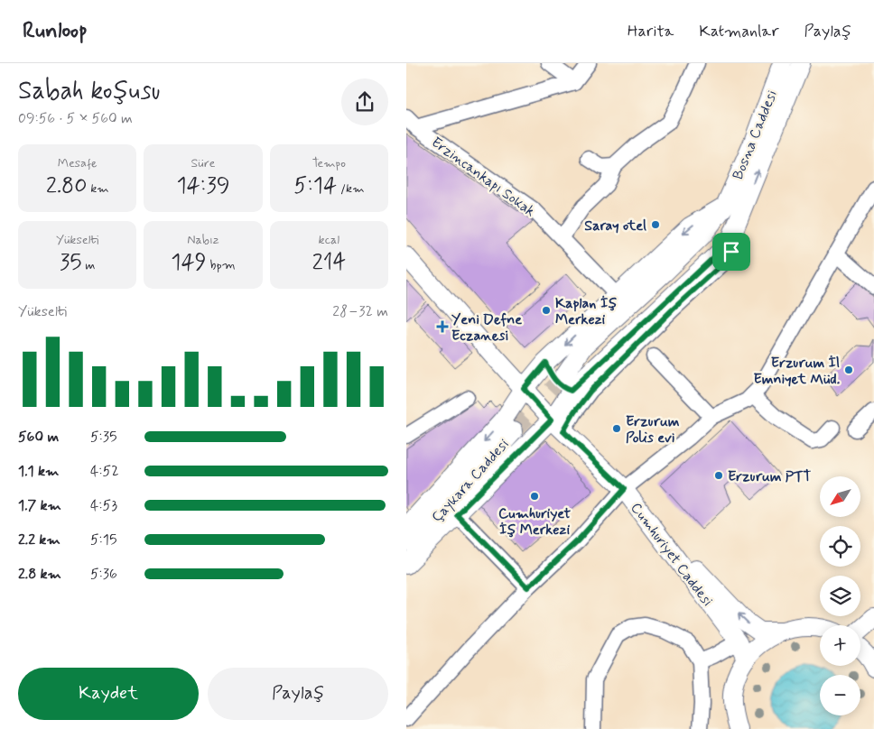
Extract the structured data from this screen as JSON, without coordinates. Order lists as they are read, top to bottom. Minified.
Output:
{"streets":{"main road":["Bosna Caddesi","Çaykara Caddesi","Cumhuriyet Caddesi"],"street":["Erzincankapı Sokak"]},"places":{"other":["Saray otel","Kaplan İş Merkezi","Erzurum İl Emniyet Müd.","Erzurum Polis evi","Erzurum PTT","Cumhuriyet İş Merkezi"],"health":["Yeni Defne Eczanesi"]},"north":"bottom left","page":{"header":"Runloop","nav":["Harita","Katmanlar","Paylaş"],"heading":["Sabah koşusu","09:56 · 5 × 560 m"],"stats":[["Mesafe","2.80 km"],["Süre","14:39"],["Tempo","5:14 /km"],["Yükselti","35 m"],["Nabız","149 bpm"],["kcal","214"]],"chart":["Yükselti","28–32 m"],"list":[{"name":"560 m","note":"5:35"},{"name":"1.1 km","note":"4:52"},{"name":"1.7 km","note":"4:53"},{"name":"2.2 km","note":"5:15"},{"name":"2.8 km","note":"5:36"}],"map_buttons":["+","−"],"buttons":["Kaydet","Paylaş"]}}
